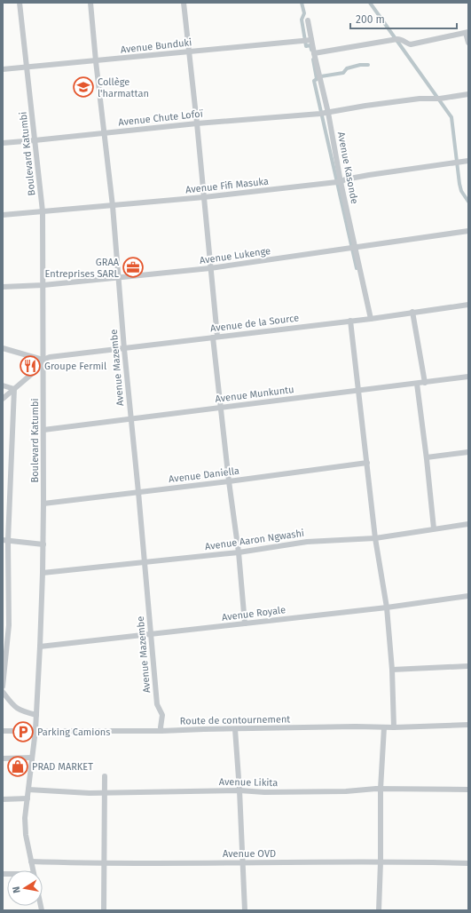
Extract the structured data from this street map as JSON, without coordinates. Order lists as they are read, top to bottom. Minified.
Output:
{"streets":{"street":["Avenue Bunduki","Avenue Chute Lofoï","Boulevard Katumbi","Avenue Kasonde","Avenue Fifi Masuka","Avenue Lukenge","Avenue de la Source","Avenue Mazembe","Avenue Munkuntu","Avenue Daniella","Avenue Aaron Ngwashi","Avenue Royale","Route de contournement","Avenue Likita","Avenue OVD"]},"crossings":[["Avenue Bunduki","Boulevard Katumbi"],["Avenue Bunduki","Avenue Kasonde"],["Avenue Bunduki","Avenue Mazembe"],["Avenue Chute Lofoï","Boulevard Katumbi"],["Avenue Chute Lofoï","Avenue Kasonde"],["Avenue Chute Lofoï","Avenue Mazembe"],["Boulevard Katumbi","Avenue Fifi Masuka"],["Boulevard Katumbi","Avenue Lukenge"],["Boulevard Katumbi","Avenue de la Source"],["Boulevard Katumbi","Avenue Munkuntu"],["Boulevard Katumbi","Avenue Daniella"],["Boulevard Katumbi","Avenue Aaron Ngwashi"],["Boulevard Katumbi","Avenue Royale"],["Boulevard Katumbi","Route de contournement"],["Boulevard Katumbi","Avenue Likita"],["Boulevard Katumbi","Avenue OVD"],["Avenue Kasonde","Avenue Fifi Masuka"],["Avenue Kasonde","Avenue Lukenge"],["Avenue Kasonde","Avenue de la Source"],["Avenue Fifi Masuka","Avenue Mazembe"],["Avenue Lukenge","Avenue Mazembe"],["Avenue de la Source","Avenue Mazembe"],["Avenue Mazembe","Avenue Munkuntu"],["Avenue Mazembe","Avenue Daniella"],["Avenue Mazembe","Avenue Aaron Ngwashi"],["Avenue Mazembe","Avenue Royale"],["Avenue Mazembe","Route de contournement"]],"places":{"school or university":["Collège l'harmattan"],"office":["GRAA Entreprises SARL"],"restaurant":["Groupe Fermil"],"parking":["Parking Camions"],"shop":["PRAD MARKET"]},"scale_bar":"200 m","north":"left"}
